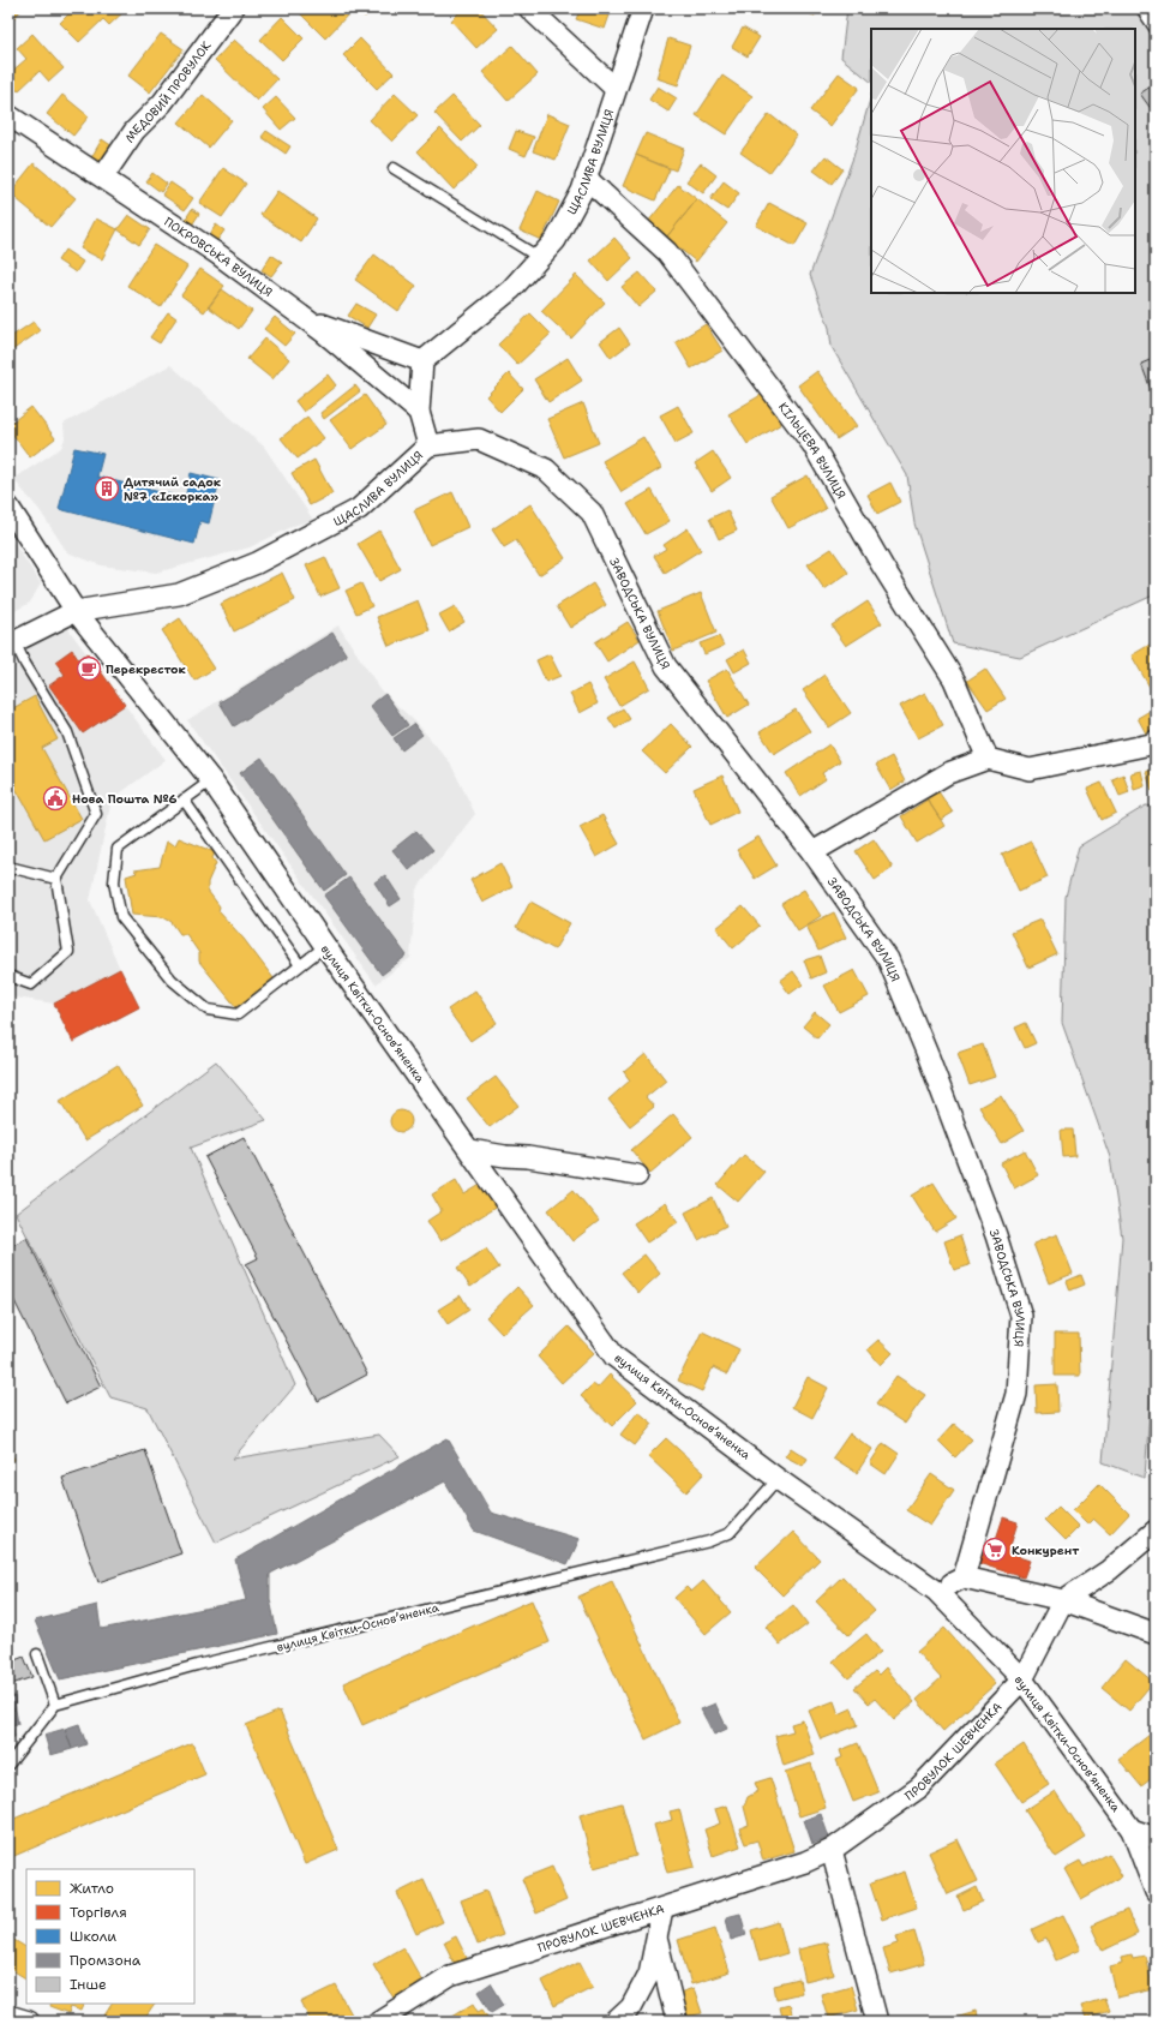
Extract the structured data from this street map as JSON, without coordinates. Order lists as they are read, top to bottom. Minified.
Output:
{"streets":{"street":["МЕДОВИЙ ПРОВУЛОК","ЩАСЛИВА ВУЛИЦЯ","ПОКРОВСЬКА ВУЛИЦЯ","КІЛЬЦЕВА ВУЛИЦЯ","ЗАВОДСЬКА ВУЛИЦЯ","вулиця Квітки-Основʼяненка","ПРОВУЛОК ШЕВЧЕНКА"]},"crossings":[["МЕДОВИЙ ПРОВУЛОК","ПОКРОВСЬКА ВУЛИЦЯ"],["ЩАСЛИВА ВУЛИЦЯ","ПОКРОВСЬКА ВУЛИЦЯ"],["ЩАСЛИВА ВУЛИЦЯ","КІЛЬЦЕВА ВУЛИЦЯ"],["ЩАСЛИВА ВУЛИЦЯ","ЗАВОДСЬКА ВУЛИЦЯ"],["ЩАСЛИВА ВУЛИЦЯ","вулиця Квітки-Основʼяненка"],["вулиця Квітки-Основʼяненка","ПРОВУЛОК ШЕВЧЕНКА"]],"places":{"building":["Дитячий садок №7 «Іскорка»"],"cafe":["Перекресток"],"public building":["Нова Пошта №6"],"supermarket":["Конкурент"]},"legend":["Житло","Торгівля","Школи","Промзона","Інше"]}
